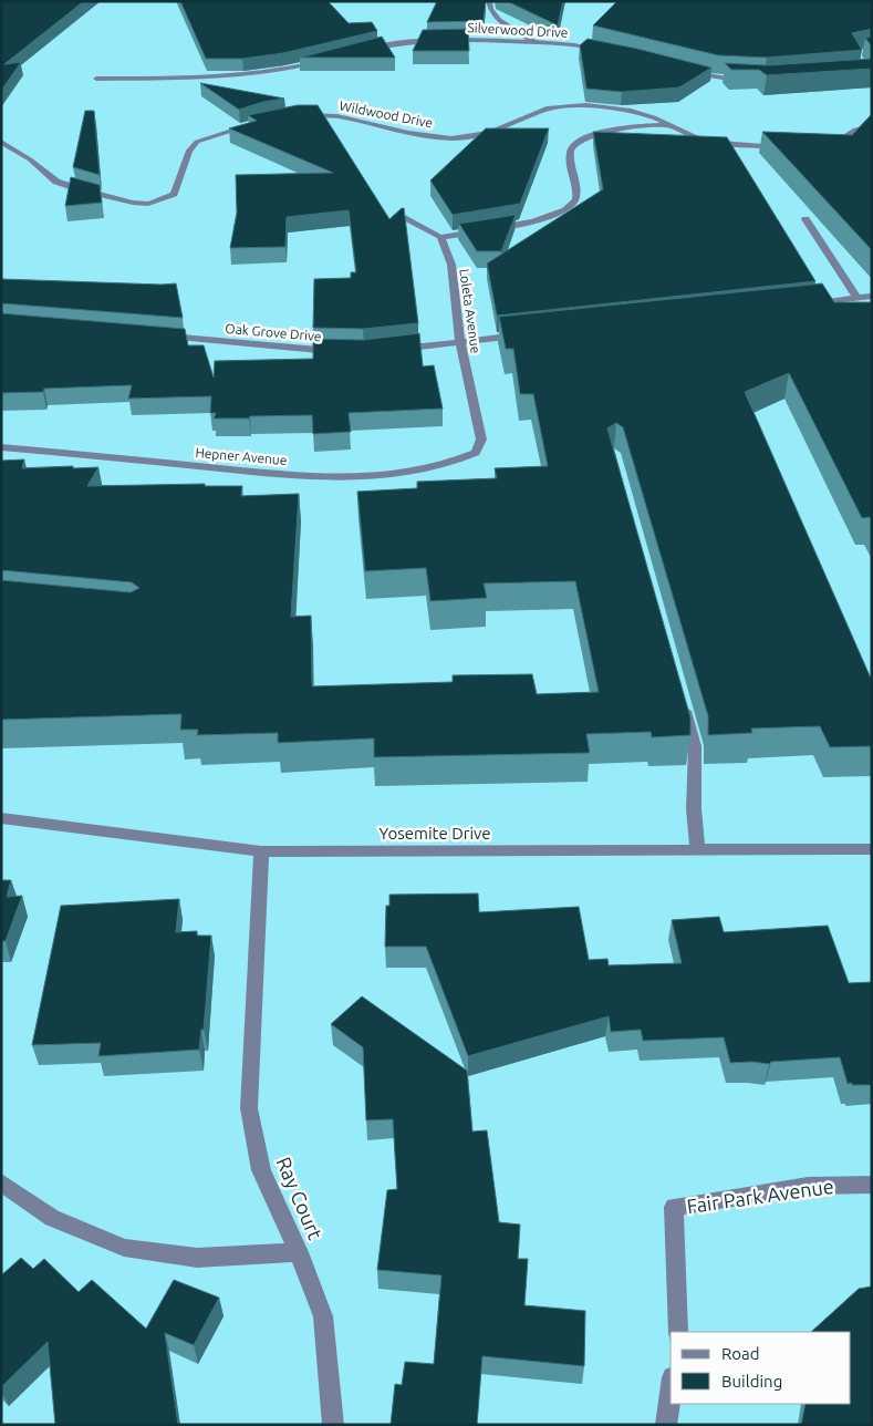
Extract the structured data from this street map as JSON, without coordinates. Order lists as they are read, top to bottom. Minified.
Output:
{"streets":{"street":["Silverwood Drive","Wildwood Drive","Loleta Avenue","Oak Grove Drive","Hepner Avenue","Yosemite Drive","Fair Park Avenue","Ray Court"]},"crossings":[["Loleta Avenue","Hepner Avenue"],["Yosemite Drive","Ray Court"]],"legend":["Road","Building"]}
